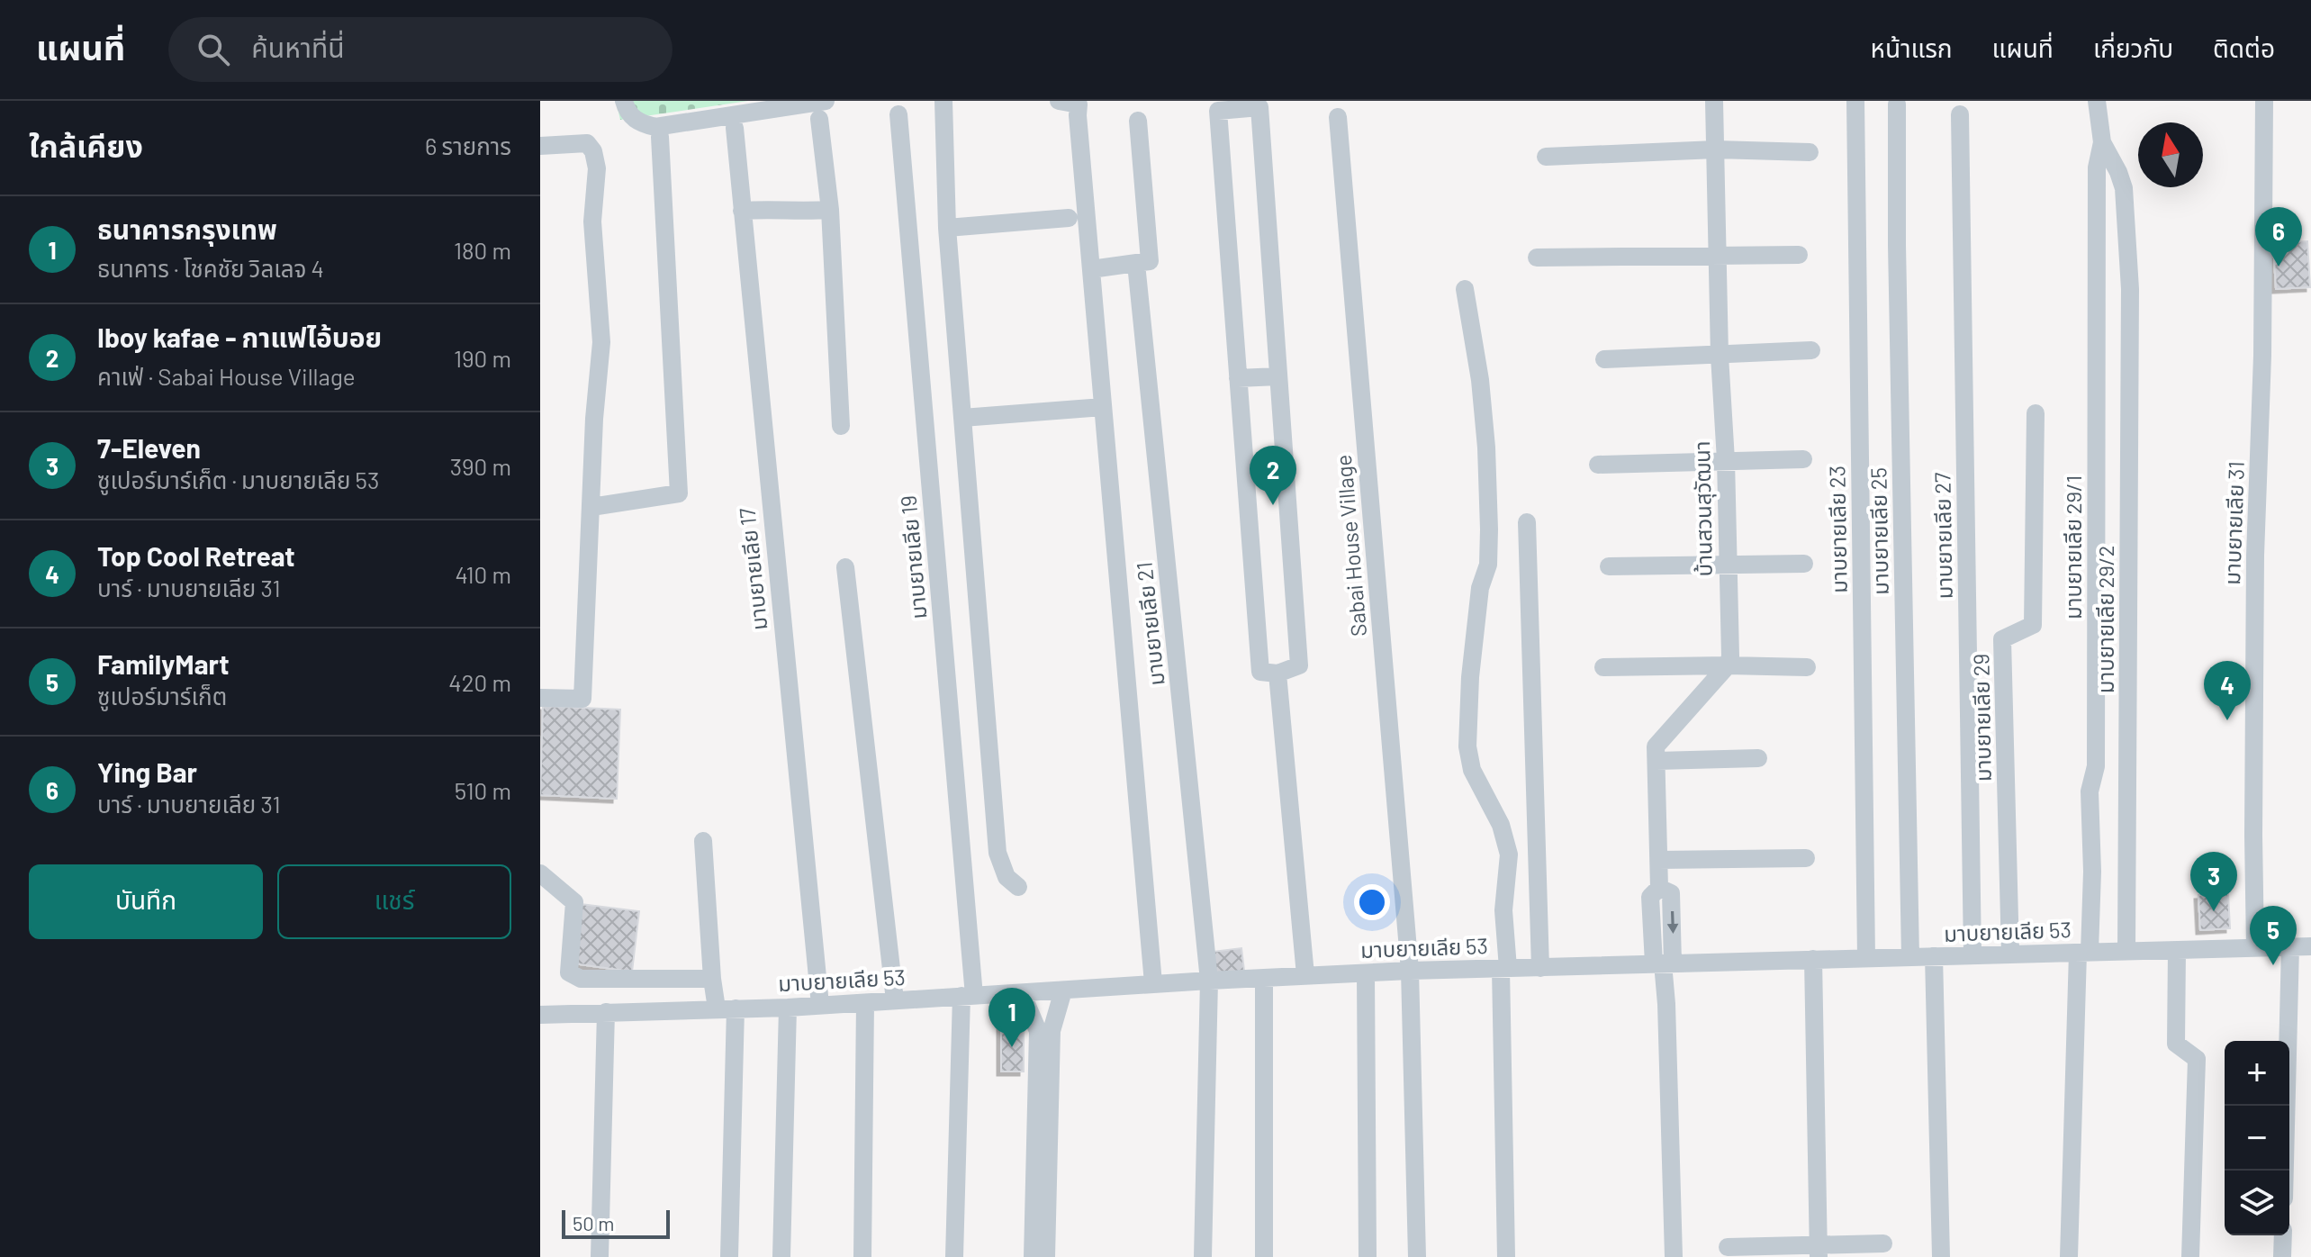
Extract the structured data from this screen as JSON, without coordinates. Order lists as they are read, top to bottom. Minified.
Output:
{"streets":{"street":["บ้านสวนสุวัฒนา","มาบยายเลีย 31","มาบยายเลีย 23","มาบยายเลีย 25","มาบยายเลีย 27","Sabai House Village","มาบยายเลีย 29/1","มาบยายเลีย 19","มาบยายเลีย 17","มาบยายเลีย 29/2","มาบยายเลีย 21","มาบยายเลีย 29","มาบยายเลีย 53"]},"crossings":[["มาบยายเลีย 31","มาบยายเลีย 53"],["มาบยายเลีย 23","มาบยายเลีย 53"],["มาบยายเลีย 25","มาบยายเลีย 53"],["มาบยายเลีย 27","มาบยายเลีย 53"],["Sabai House Village","มาบยายเลีย 53"],["มาบยายเลีย 29/1","มาบยายเลีย 29/2"],["มาบยายเลีย 29/1","มาบยายเลีย 53"],["มาบยายเลีย 19","มาบยายเลีย 53"],["มาบยายเลีย 17","มาบยายเลีย 53"],["มาบยายเลีย 29/2","มาบยายเลีย 53"],["มาบยายเลีย 21","มาบยายเลีย 53"],["มาบยายเลีย 29","มาบยายเลีย 53"]],"scale_bar":"50 m","north":"top","page":{"header":"แผนที่","search":"ค้นหาที่นี่","nav":["หน้าแรก","แผนที่","เกี่ยวกับ","ติดต่อ"],"heading":["ใกล้เคียง","6 รายการ"],"list":[{"mark":"1","name":"ธนาคารกรุงเทพ","note":"ธนาคาร · โชคชัย วิลเลจ 4","value":"180 m"},{"mark":"2","name":"Iboy kafae - กาแฟไอ้บอย","note":"คาเฟ่ · Sabai House Village","value":"190 m"},{"mark":"3","name":"7-Eleven","note":"ซูเปอร์มาร์เก็ต · มาบยายเลีย 53","value":"390 m"},{"mark":"4","name":"Top Cool Retreat","note":"บาร์ · มาบยายเลีย 31","value":"410 m"},{"mark":"5","name":"FamilyMart","note":"ซูเปอร์มาร์เก็ต","value":"420 m"},{"mark":"6","name":"Ying Bar","note":"บาร์ · มาบยายเลีย 31","value":"510 m"}],"pins":["6","2","4","3","5","1"],"buttons":["บันทึก","แชร์"],"map_buttons":["+","−"],"scale":"50 m"}}
